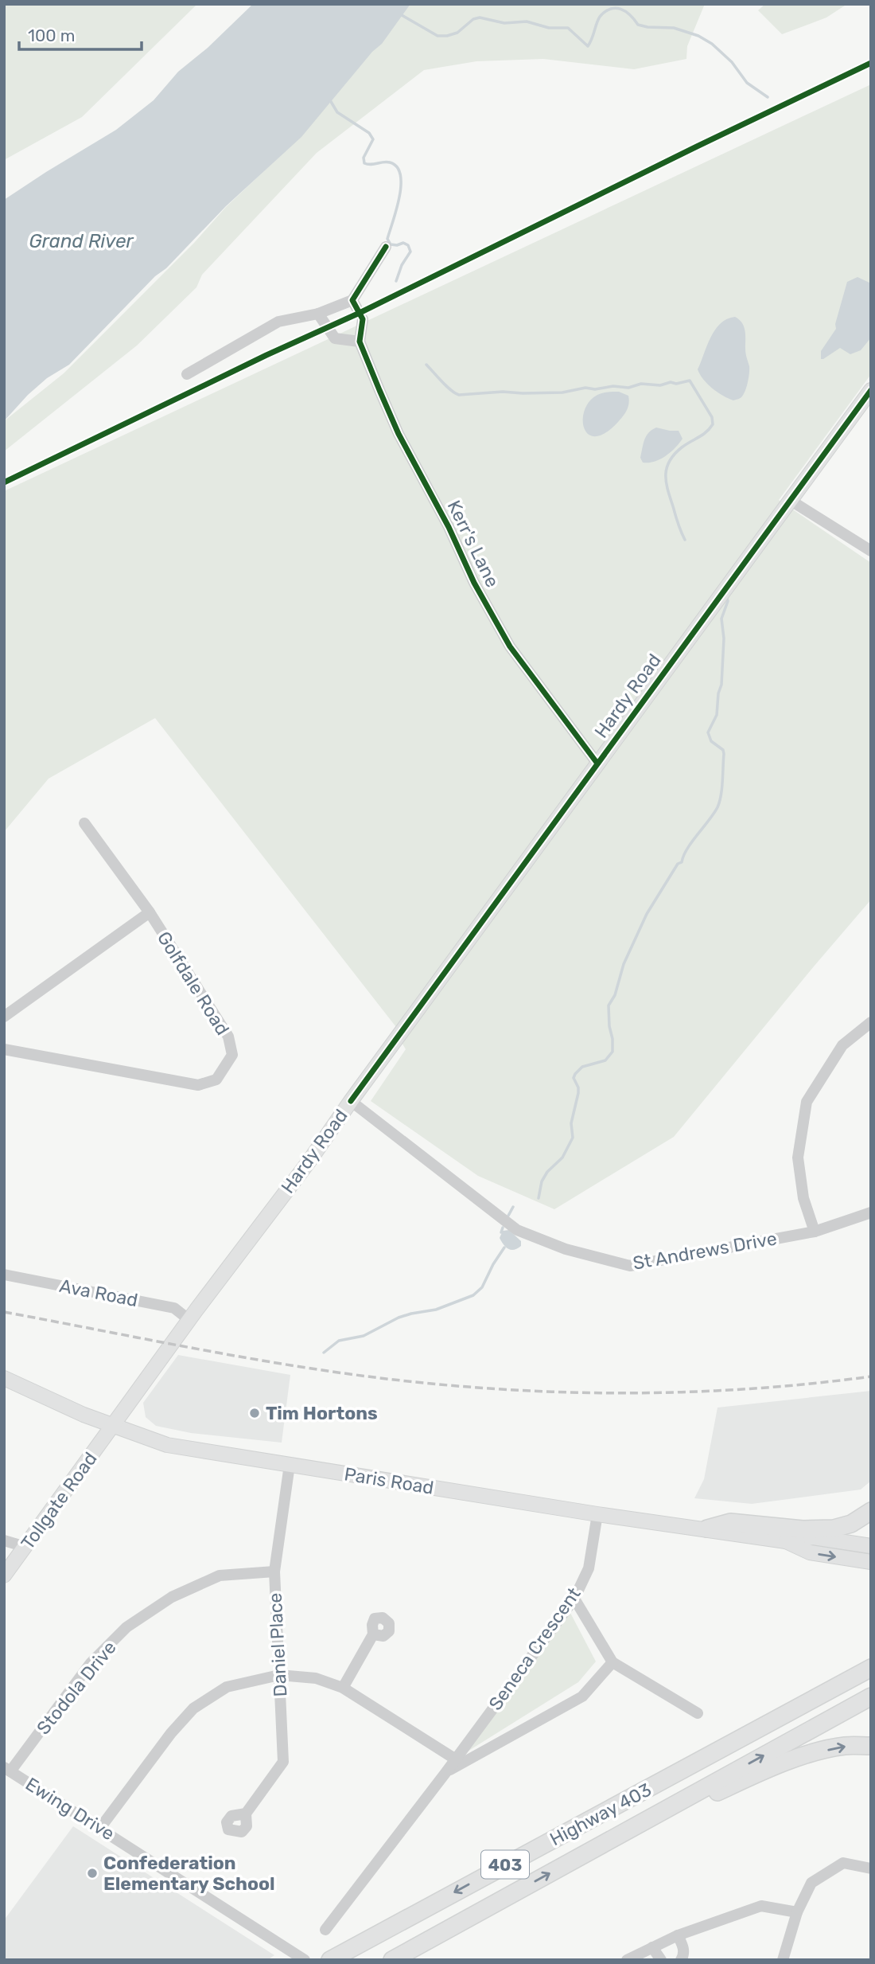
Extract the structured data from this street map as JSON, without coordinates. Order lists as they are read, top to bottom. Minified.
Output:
{"streets":{"highway":["Highway 403","403"],"main road":["Hardy Road","Paris Road","Tollgate Road"],"street":["Kerr's Lane","Golfdale Road","St Andrews Drive","Ava Road","Daniel Place","Seneca Crescent","Stodola Drive","Ewing Drive"]},"crossings":[["Kerr's Lane","Hardy Road"],["Hardy Road","St Andrews Drive"],["Hardy Road","Ava Road"],["Hardy Road","Paris Road"],["Hardy Road","Tollgate Road"],["Paris Road","Tollgate Road"],["Paris Road","Daniel Place"],["Paris Road","Seneca Crescent"],["Daniel Place","Stodola Drive"],["Stodola Drive","Ewing Drive"]],"water":["Grand River"],"places":["Tim Hortons","Confederation Elementary School"],"scale_bar":"100 m"}
